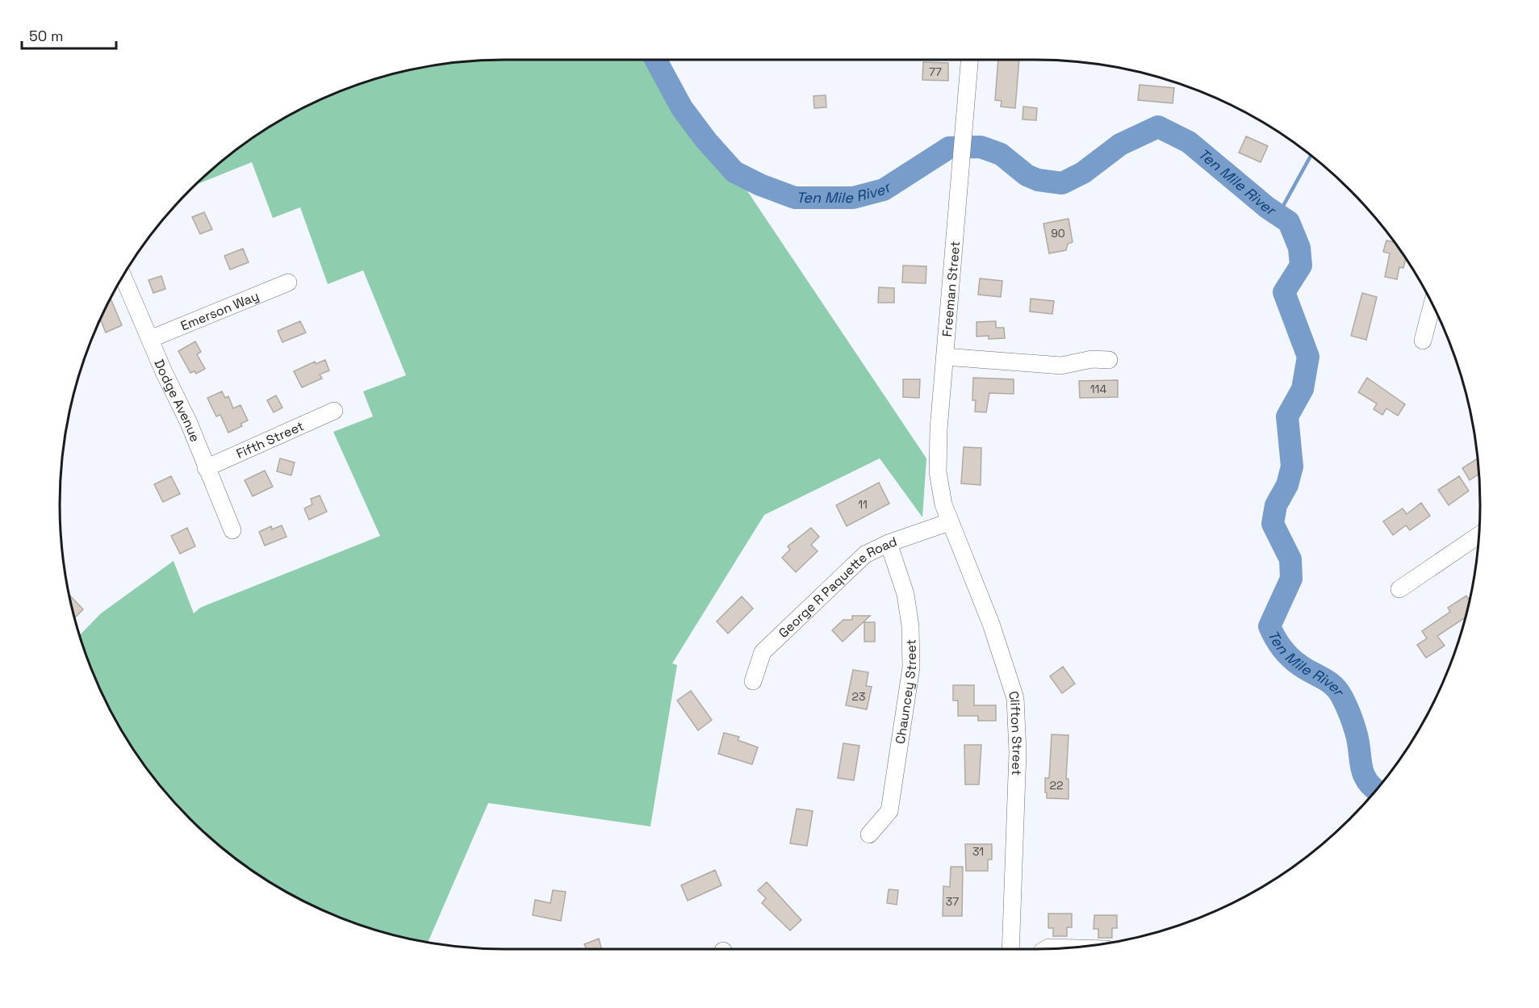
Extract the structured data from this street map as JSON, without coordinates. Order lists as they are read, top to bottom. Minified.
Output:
{"streets":{"street":["Freeman Street","Emerson Way","Dodge Avenue","Fifth Street","George R Paquette Road","Chauncey Street","Clifton Street"]},"crossings":[["Freeman Street","George R Paquette Road"],["Freeman Street","Clifton Street"],["Emerson Way","Dodge Avenue"],["Dodge Avenue","Fifth Street"],["George R Paquette Road","Chauncey Street"],["George R Paquette Road","Clifton Street"]],"water":["Ten Mile River"],"house_numbers":["77","90","114","11","23","22","31","37"],"scale_bar":"50 m"}
